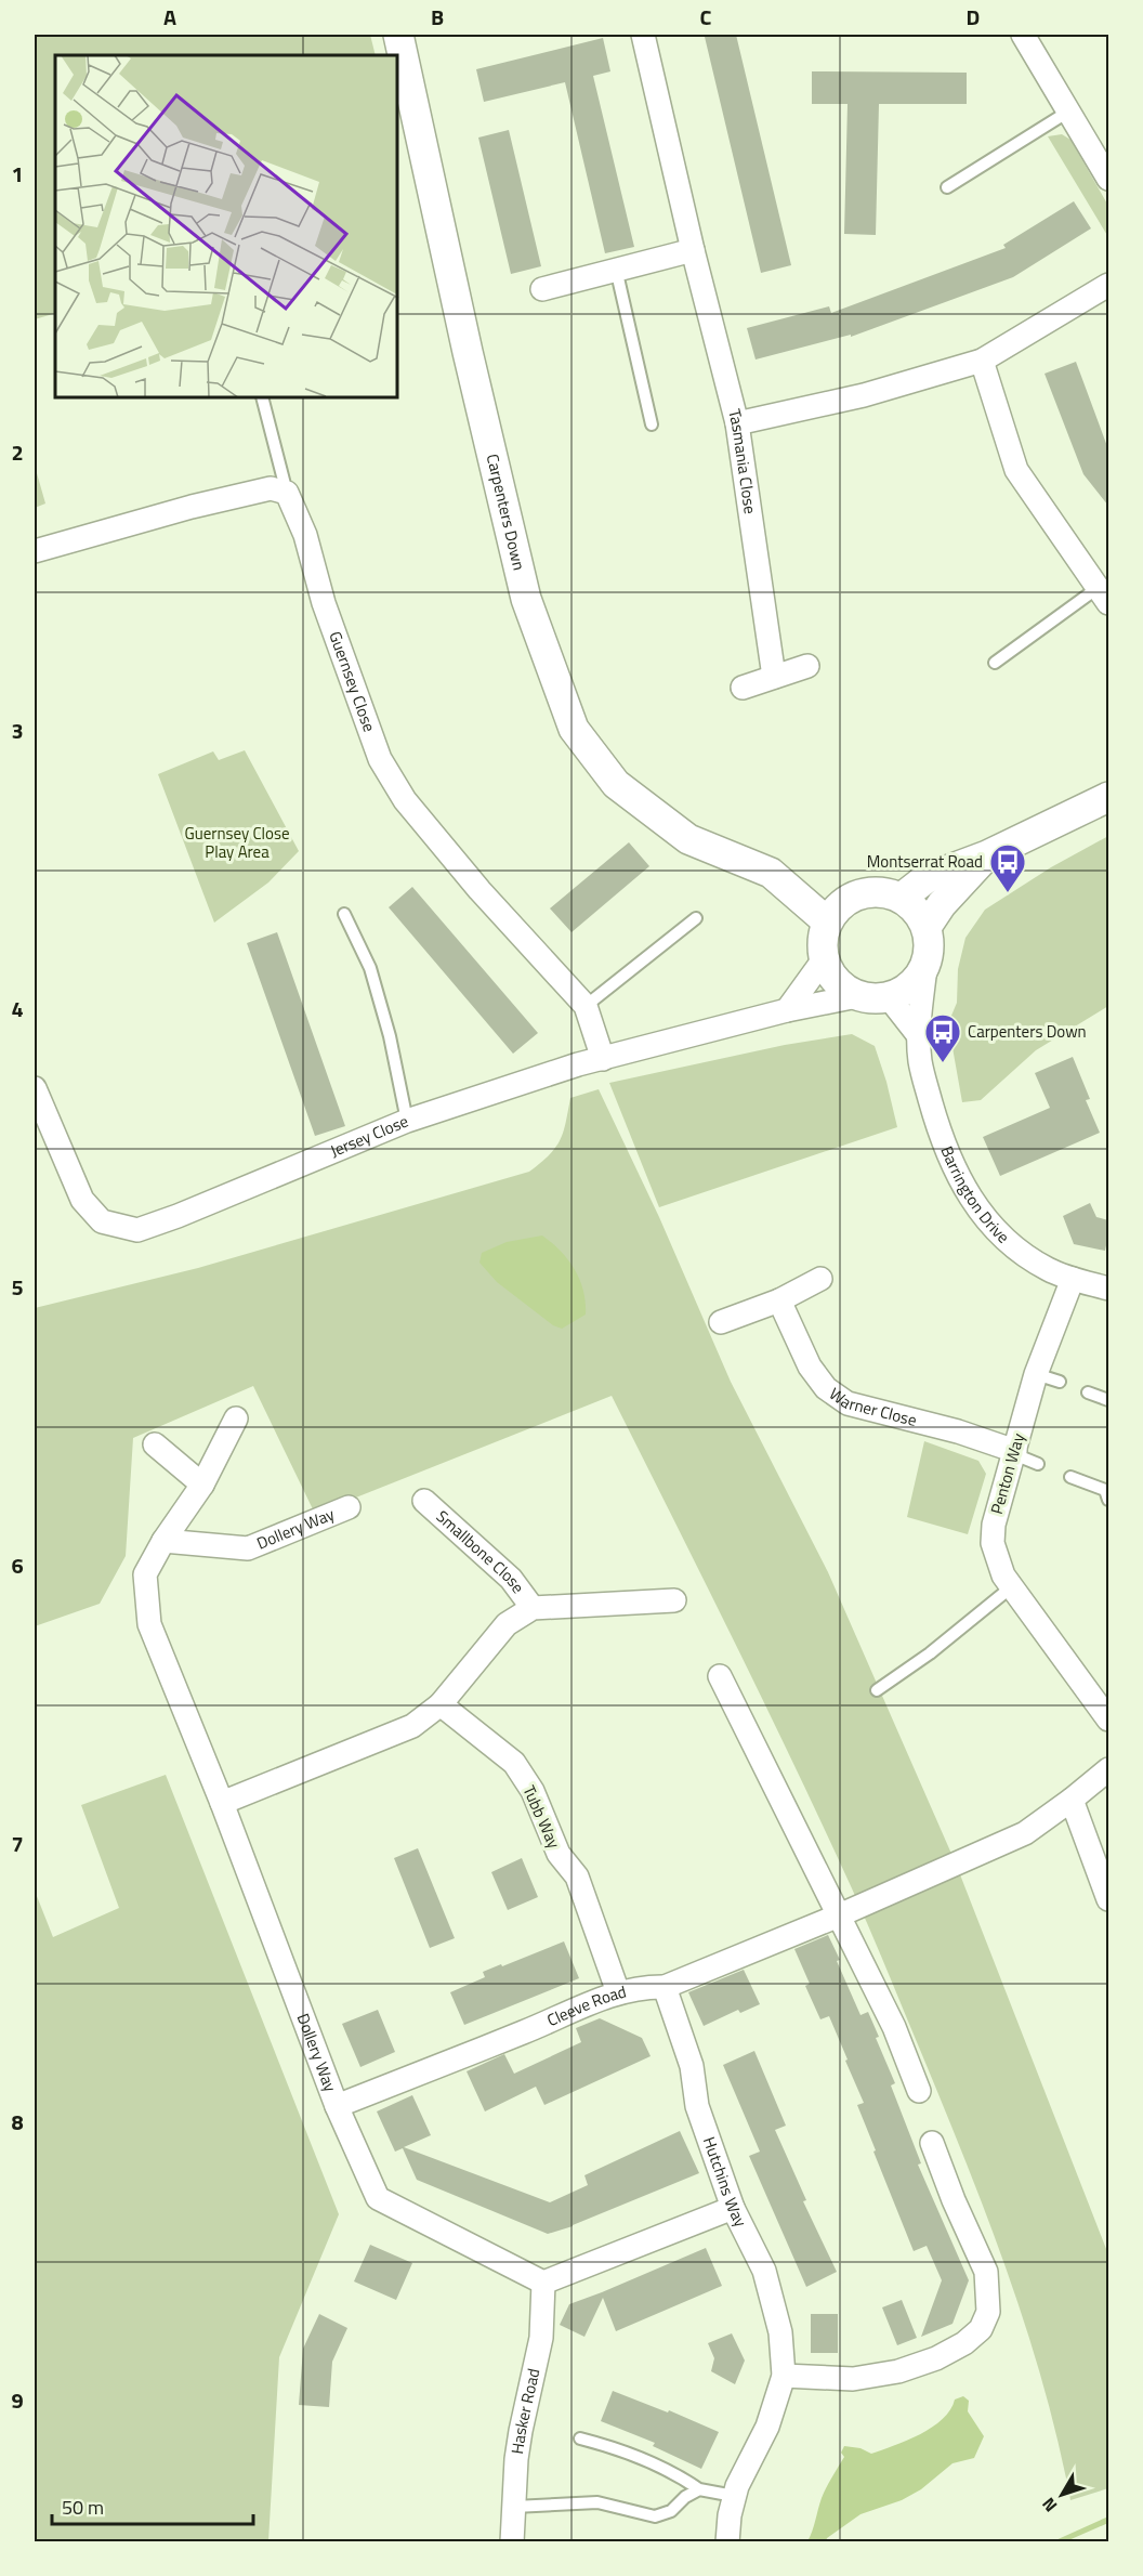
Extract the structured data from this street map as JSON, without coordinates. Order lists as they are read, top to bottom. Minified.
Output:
{"streets":{"street":["Tasmania Close","Carpenters Down","Guernsey Close","Jersey Close","Barrington Drive","Warner Close","Penton Way","Dollery Way","Smallbone Close","Tubb Way","Cleeve Road","Hutchins Way","Hasker Road"]},"crossings":[["Carpenters Down","Jersey Close"],["Carpenters Down","Barrington Drive"],["Guernsey Close","Jersey Close"],["Jersey Close","Barrington Drive"],["Barrington Drive","Penton Way"],["Warner Close","Penton Way"],["Dollery Way","Cleeve Road"],["Dollery Way","Hasker Road"],["Tubb Way","Cleeve Road"],["Cleeve Road","Hutchins Way"]],"parks":["Guernsey Close Play Area"],"places":{"bus stop":["Montserrat Road","Carpenters Down"]},"scale_bar":"50 m","north":"bottom left","grid":{"columns":["A","B","C","D"],"rows":["1","2","3","4","5","6","7","8","9"]}}
